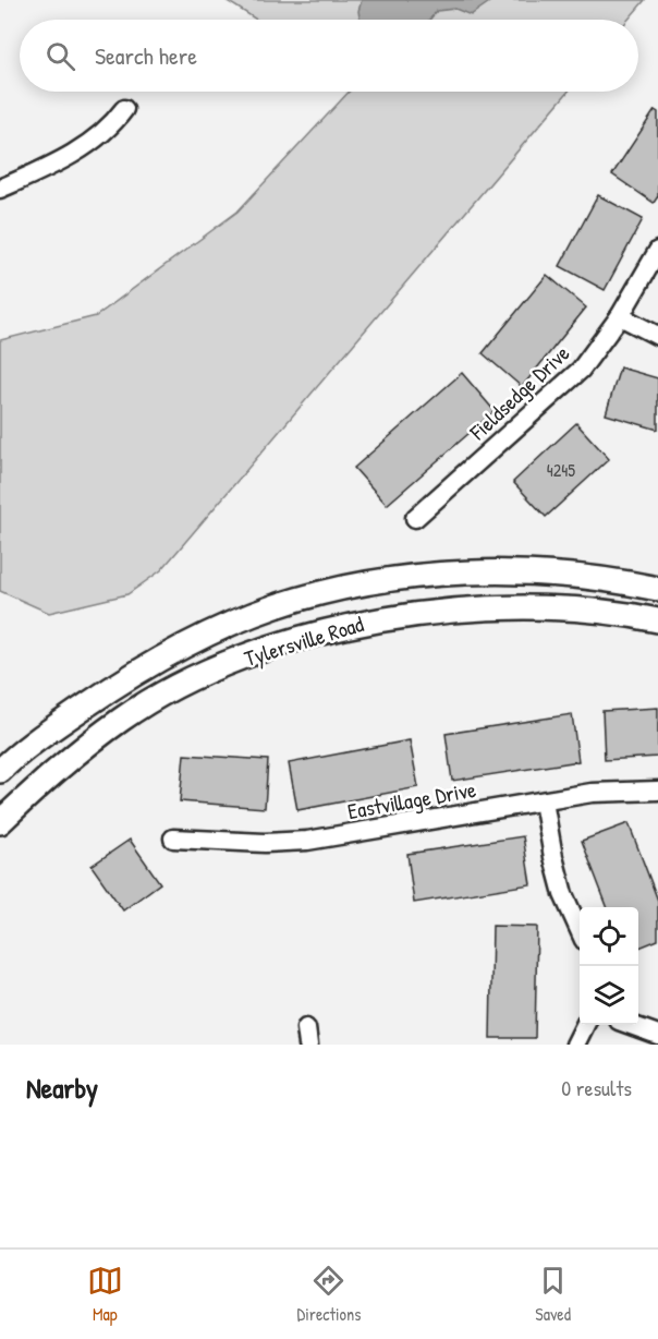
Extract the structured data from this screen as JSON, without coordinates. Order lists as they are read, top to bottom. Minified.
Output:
{"streets":{"main road":["Tylersville Road"],"street":["Fieldsedge Drive","Eastvillage Drive"]},"house_numbers":["4245"],"page":{"search":"Search here","heading":["Nearby","0 results"],"nav":["Map","Directions","Saved"]}}
